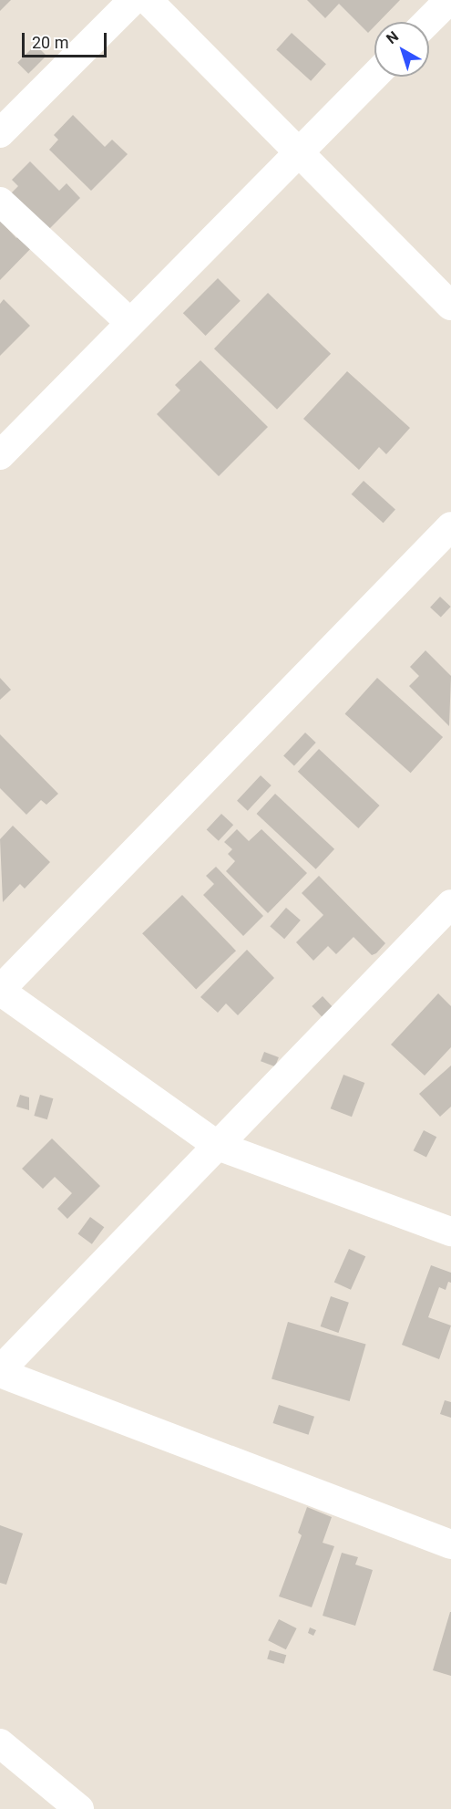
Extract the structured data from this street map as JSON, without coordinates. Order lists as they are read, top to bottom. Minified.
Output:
{"scale_bar":"20 m","north":"top left"}
